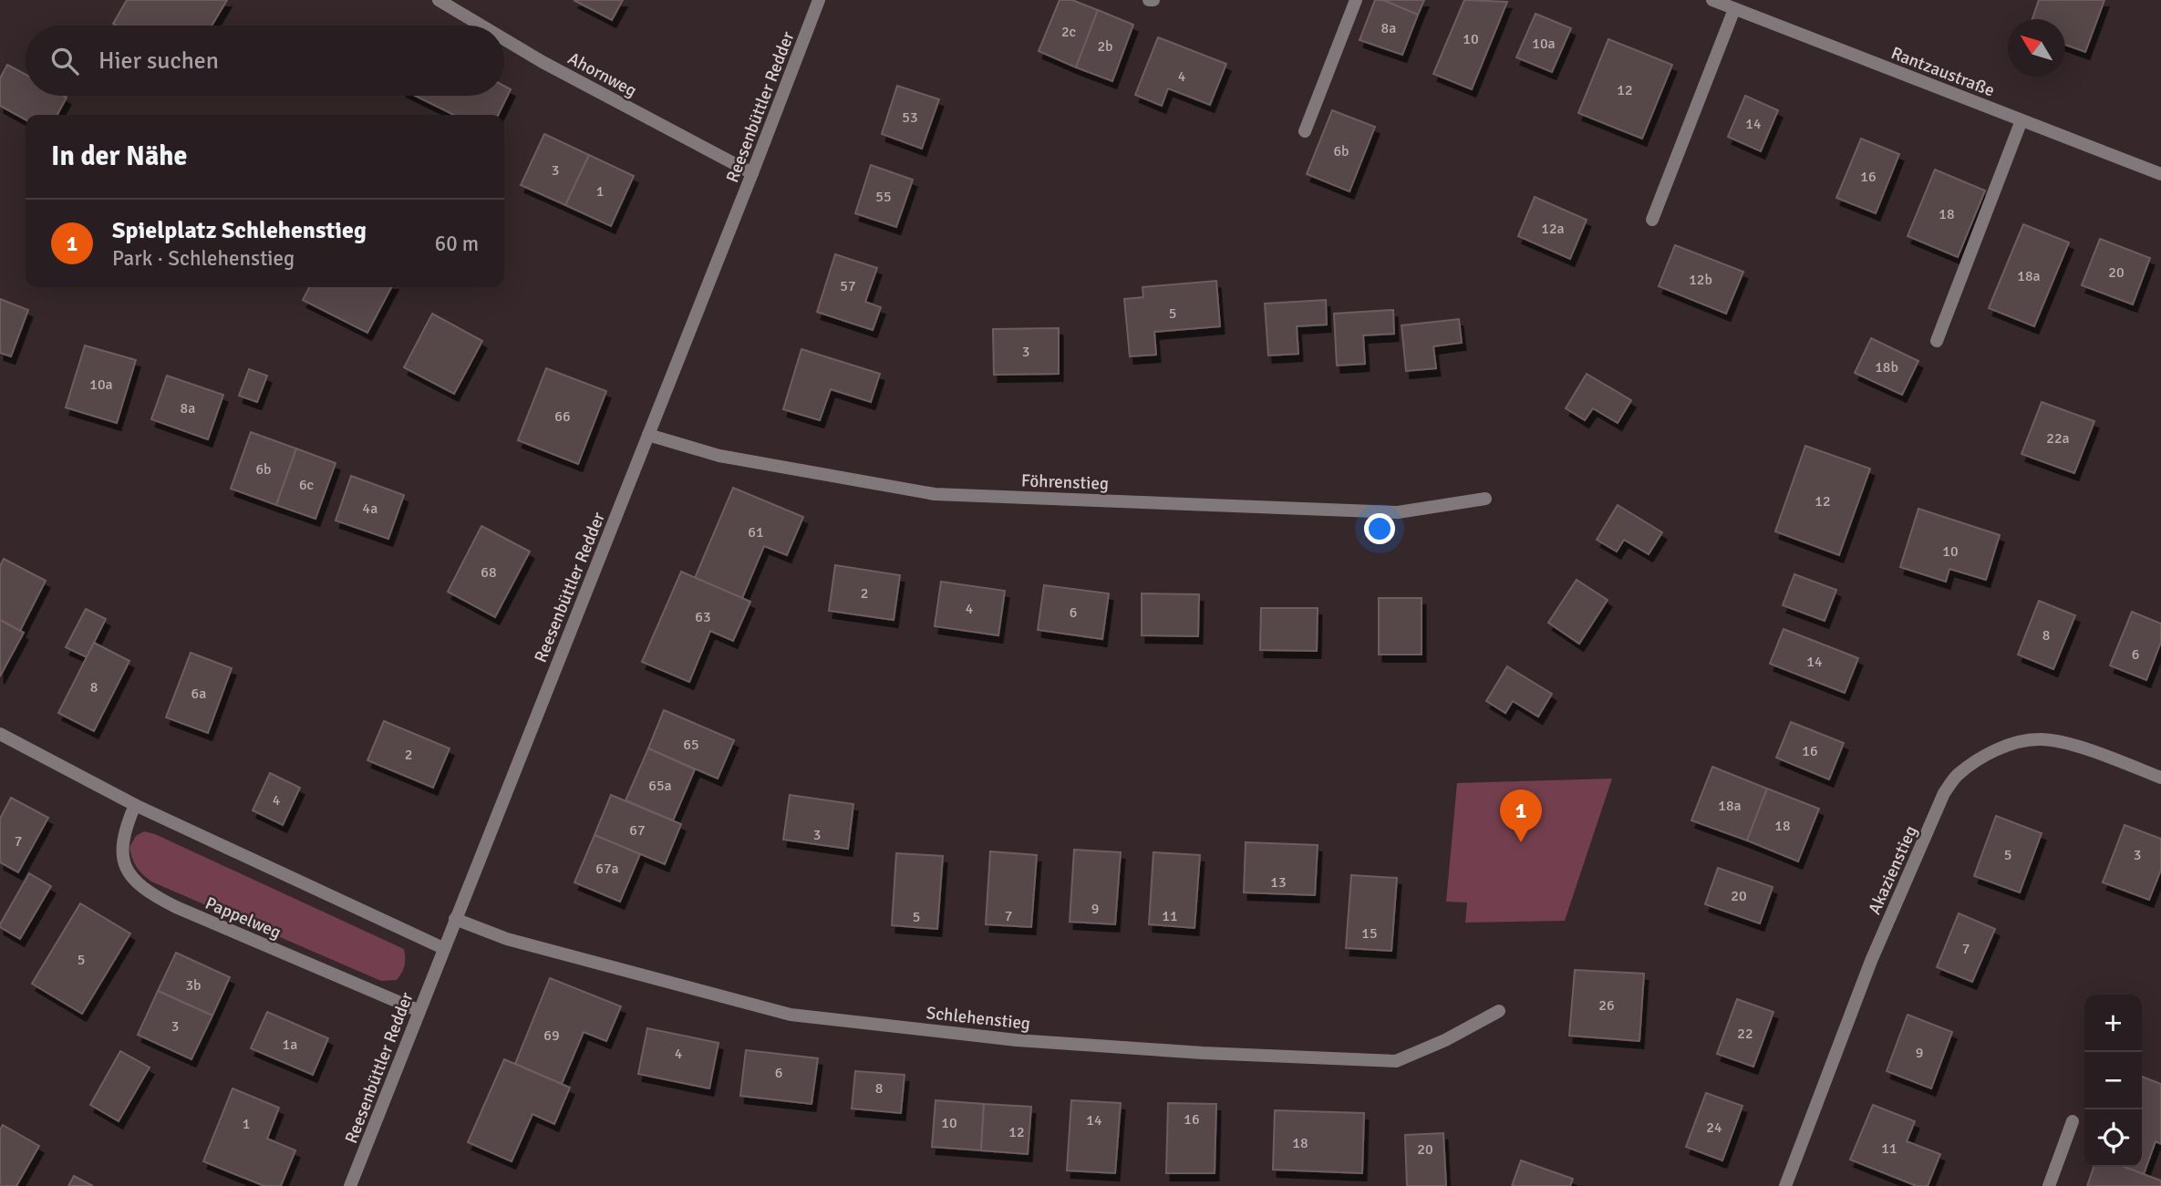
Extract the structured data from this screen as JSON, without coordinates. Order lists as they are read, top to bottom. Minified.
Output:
{"streets":{"street":["Rantzaustraße","Ahornweg","Reesenbüttler Redder","Föhrenstieg","Akazienstieg","Pappelweg","Schlehenstieg"]},"crossings":[["Ahornweg","Reesenbüttler Redder"],["Reesenbüttler Redder","Föhrenstieg"],["Reesenbüttler Redder","Pappelweg"],["Reesenbüttler Redder","Schlehenstieg"]],"house_numbers":["8a","2c","10","10a","2b","4","12","53","14","6b","3","16","1","55","18","12a","20","18a","12b","57","5","3","18b","10a","8a","66","22a","6b","6c","12","4a","61","10","68","2","4","6","63","8","6","14","8","6a","65","16","2","65a","4","18a","18","67","3","7","5","3","67a","13","20","9","7","11","5","15","7","5","3b","26","3","22","69","1a","9","4","6","8","16","14","10","1","24","12","18","11","20"],"north":"top left","page":{"search":"Hier suchen","heading":"In der Nähe","list":[{"mark":"1","name":"Spielplatz Schlehenstieg","note":"Park · Schlehenstieg","value":"60 m"}],"pins":"1","map_buttons":["+","−"]}}
